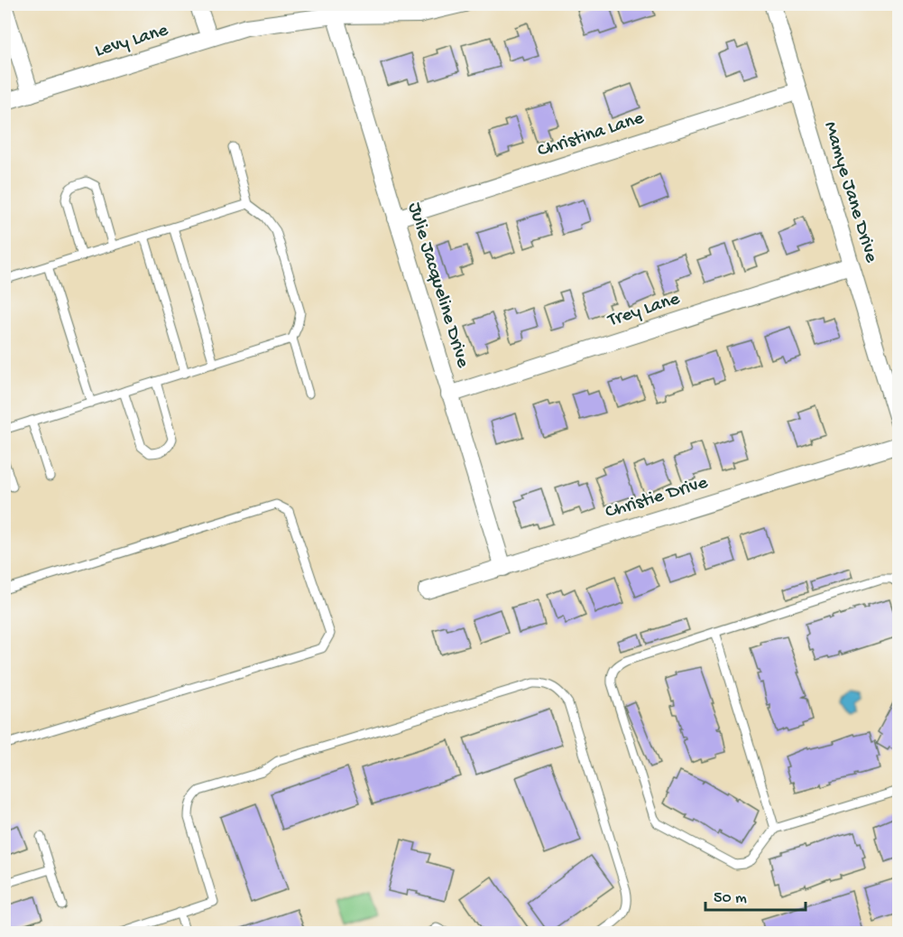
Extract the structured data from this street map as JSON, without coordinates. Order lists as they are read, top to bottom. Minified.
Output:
{"streets":{"street":["Levy Lane","Christina Lane","Mamye Jane Drive","Julie Jacqueline Drive","Trey Lane","Christie Drive"]},"crossings":[["Levy Lane","Julie Jacqueline Drive"],["Christina Lane","Mamye Jane Drive"],["Christina Lane","Julie Jacqueline Drive"],["Mamye Jane Drive","Trey Lane"],["Julie Jacqueline Drive","Trey Lane"],["Julie Jacqueline Drive","Christie Drive"]],"scale_bar":"50 m"}
